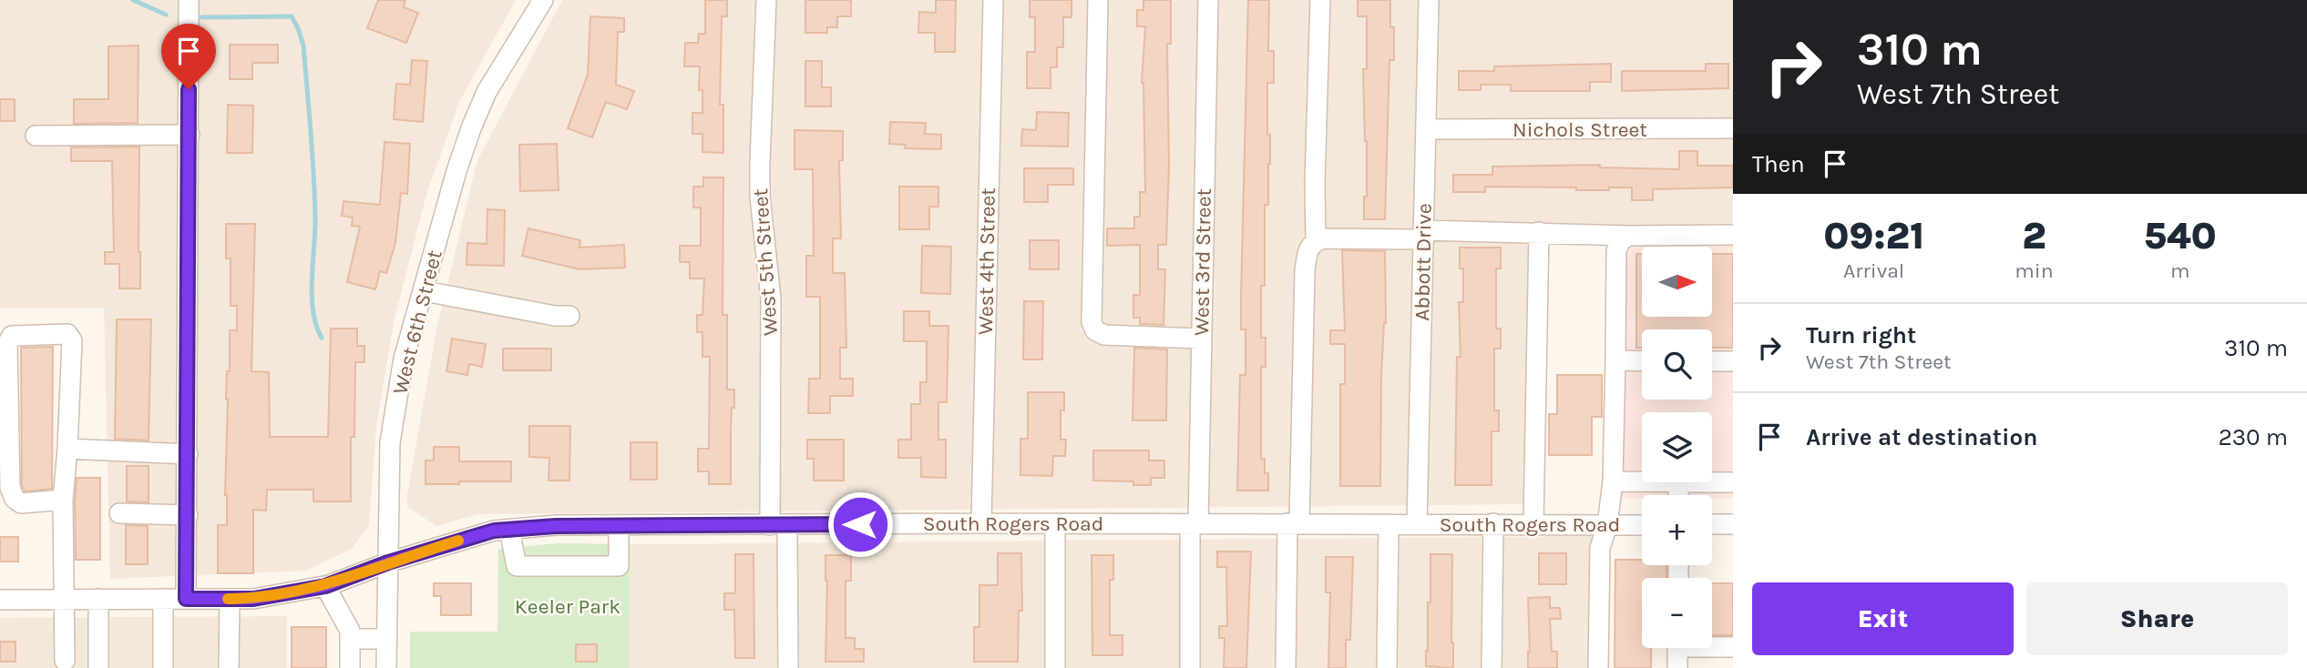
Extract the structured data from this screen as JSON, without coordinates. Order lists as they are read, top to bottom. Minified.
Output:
{"streets":{"street":["Nichols Street","West 4th Street","West 5th Street","West 3rd Street","Abbott Drive","West 6th Street","South Rogers Road"]},"crossings":[["Nichols Street","Abbott Drive"],["West 4th Street","South Rogers Road"],["West 5th Street","South Rogers Road"],["West 3rd Street","South Rogers Road"],["Abbott Drive","South Rogers Road"],["West 6th Street","South Rogers Road"]],"parks":["Keeler Park"],"north":"right","page":{"turn":["310 m","West 7th Street"],"then":"Then","eta":["09:21","Arrival","2","min","540","m"],"map_buttons":["+","−"],"list":[{"name":"Turn right","note":"West 7th Street","value":"310 m"},{"name":"Arrive at destination","value":"230 m"}],"buttons":["Exit","Share"]}}
